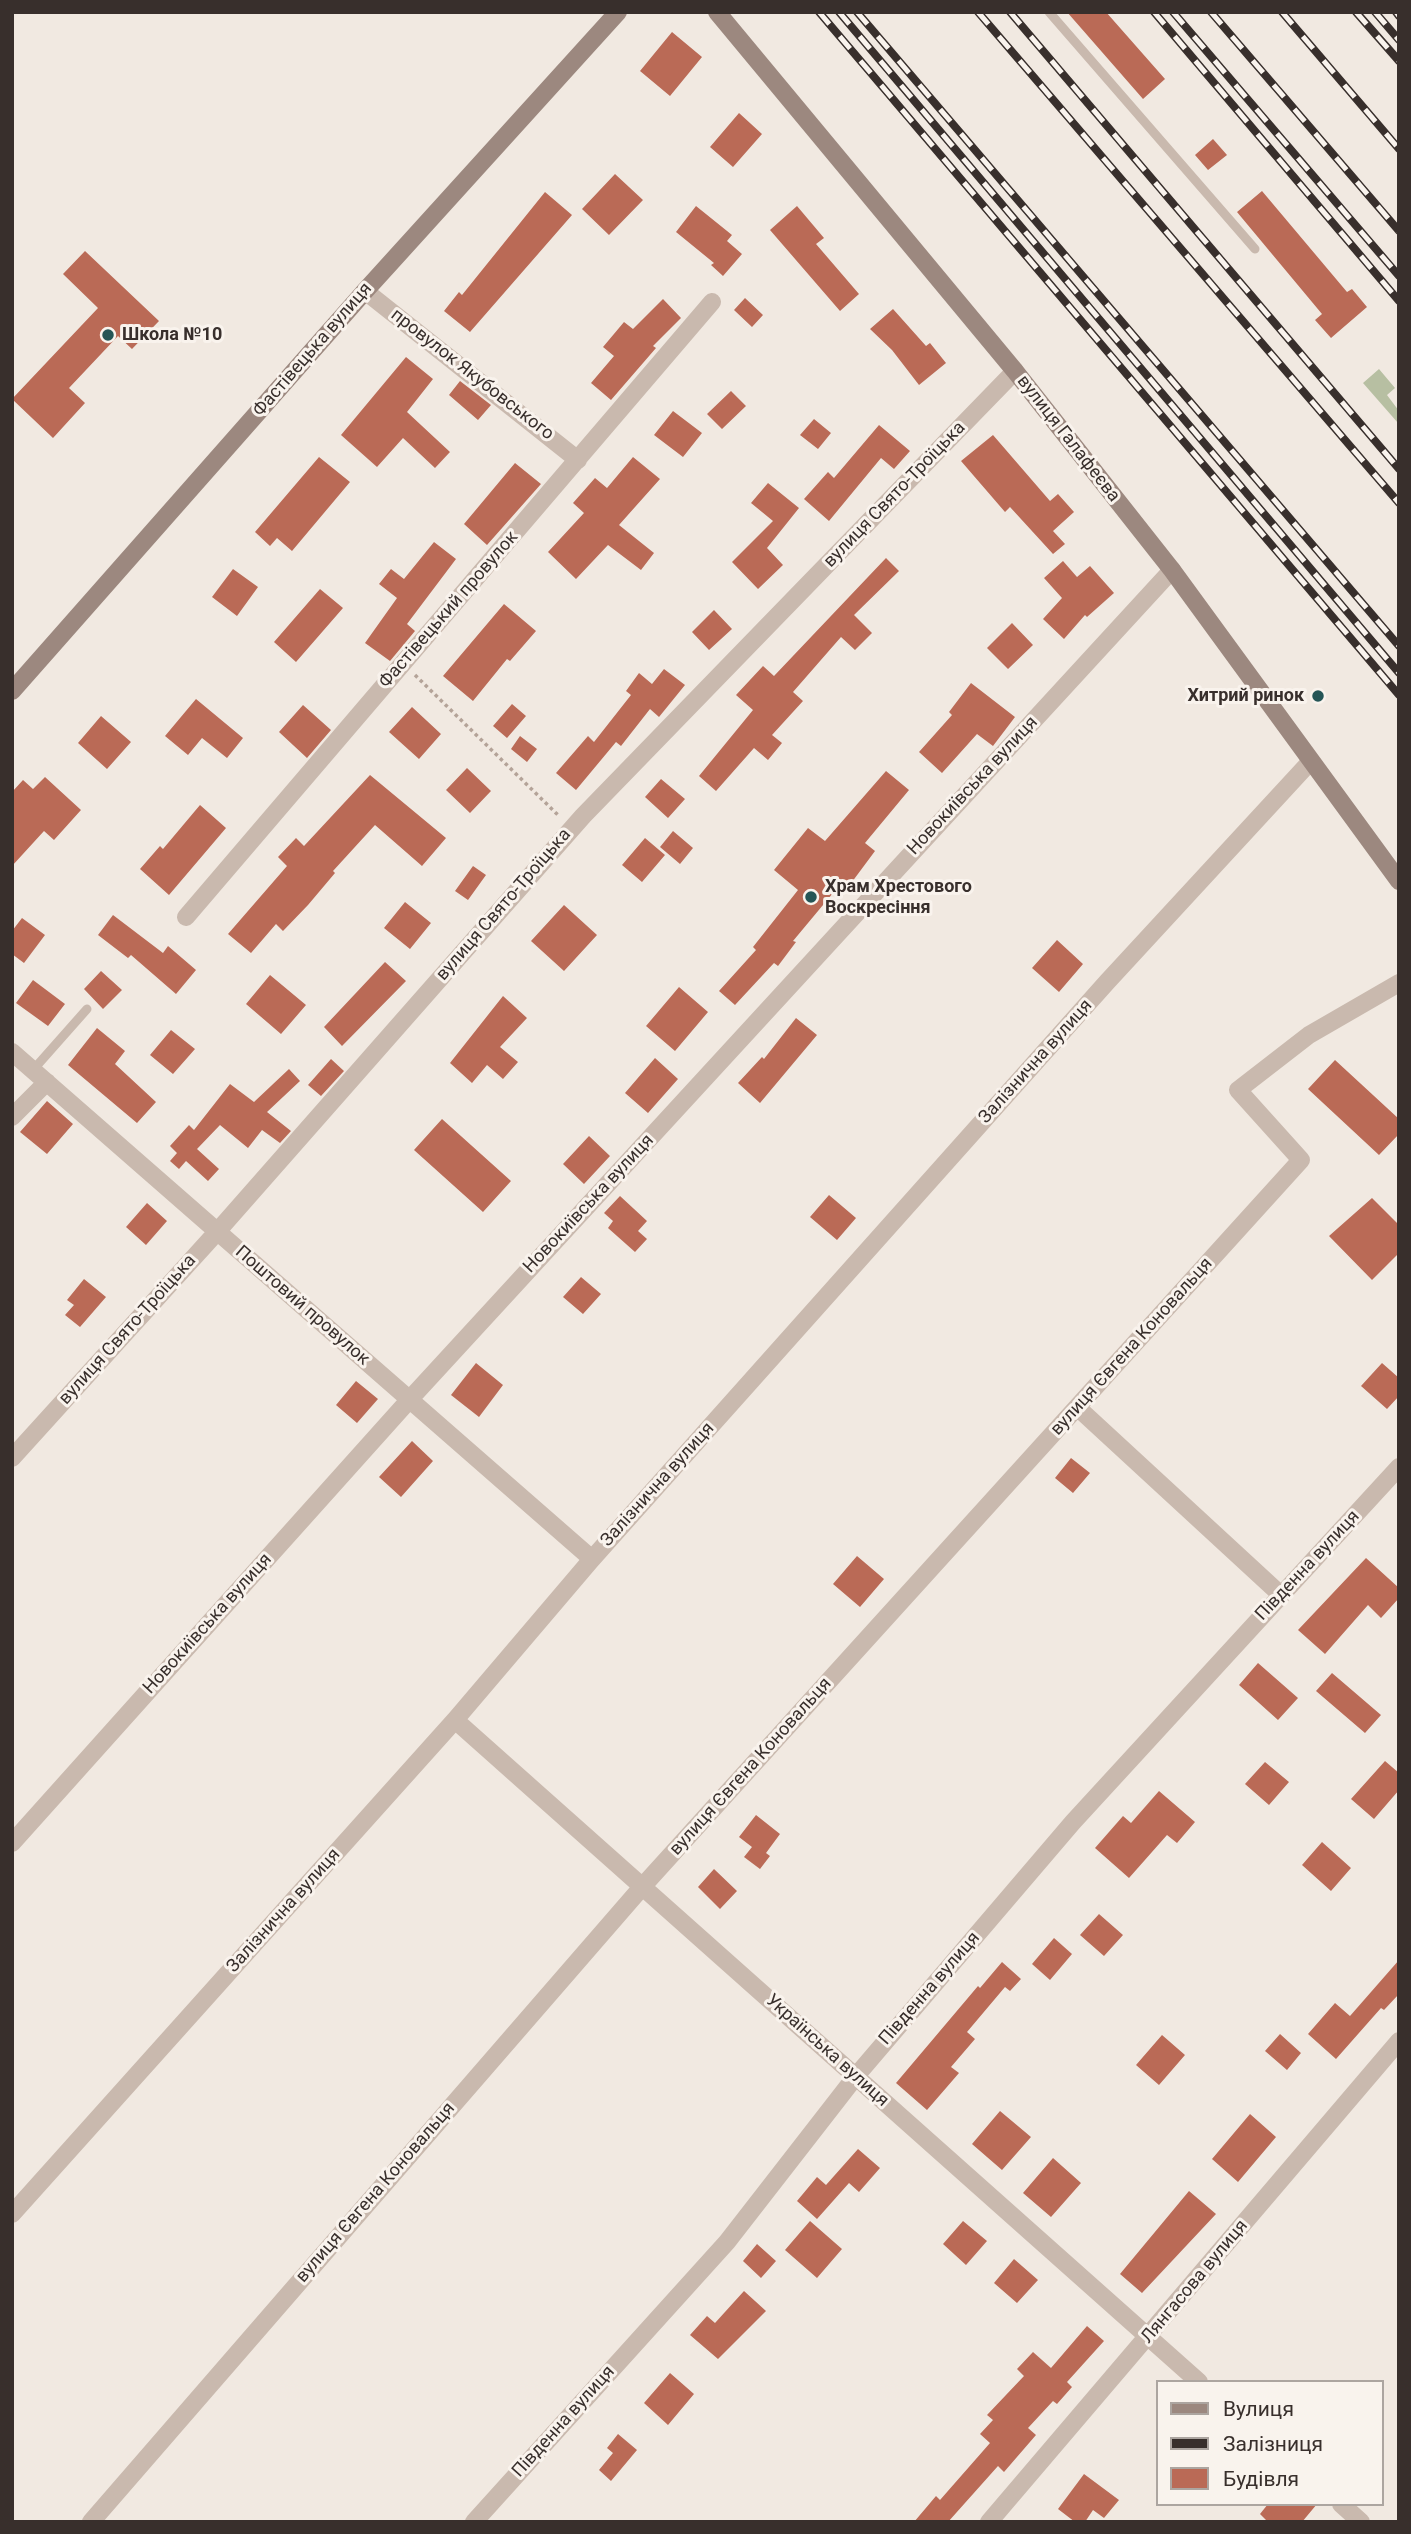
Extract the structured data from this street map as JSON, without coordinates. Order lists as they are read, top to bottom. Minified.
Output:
{"streets":{"street":["Фастівецька вулиця","провулок Якубовського","вулиця Галафеєва","вулиця Свято-Троїцька","Фастівецький провулок","Новокиївська вулиця","Залізнична вулиця","Поштовий провулок","вулиця Євгена Коновальця","Південна вулиця","Українська вулиця","Лянгасова вулиця"]},"crossings":[["Фастівецька вулиця","провулок Якубовського"],["провулок Якубовського","Фастівецький провулок"],["вулиця Галафеєва","вулиця Свято-Троїцька"],["вулиця Галафеєва","Новокиївська вулиця"],["вулиця Галафеєва","Залізнична вулиця"],["вулиця Свято-Троїцька","Поштовий провулок"],["Новокиївська вулиця","Поштовий провулок"],["Залізнична вулиця","Поштовий провулок"],["Залізнична вулиця","Українська вулиця"],["вулиця Євгена Коновальця","Українська вулиця"],["Південна вулиця","Українська вулиця"],["Українська вулиця","Лянгасова вулиця"]],"places":["Школа №10","Хитрий ринок","Храм Хрестового Воскресіння"],"legend":["Вулиця","Залізниця","Будівля"]}
